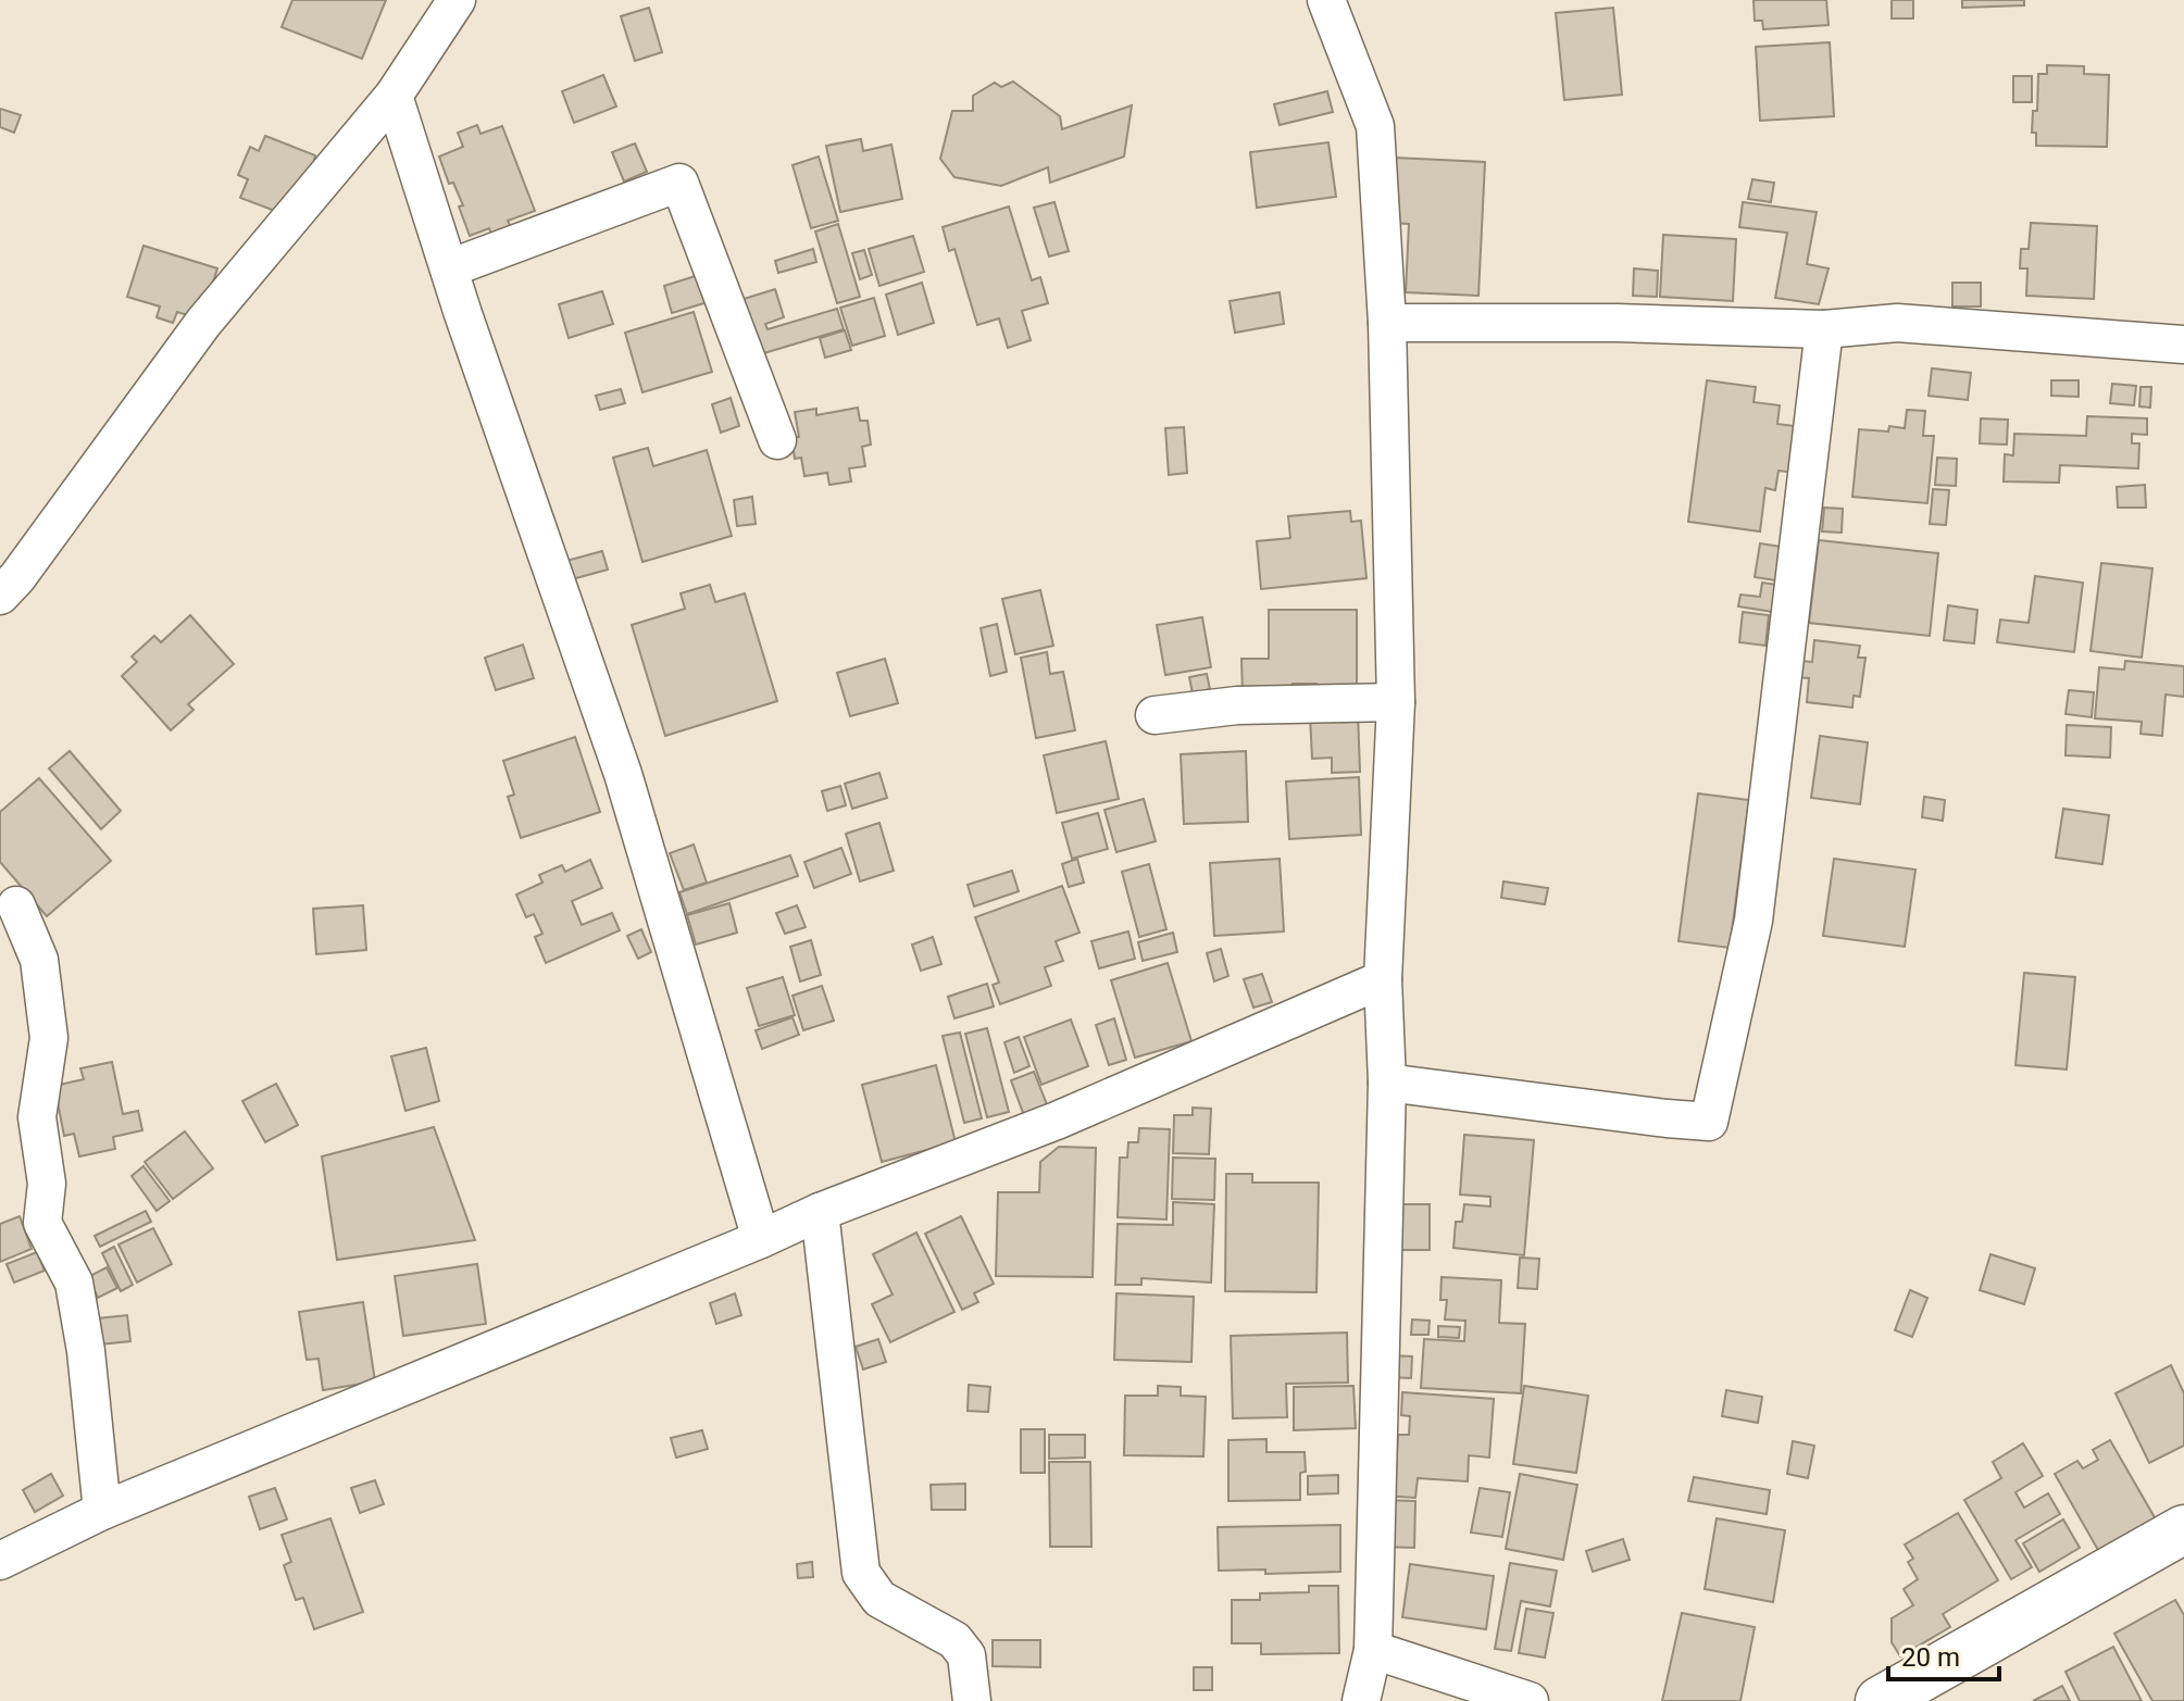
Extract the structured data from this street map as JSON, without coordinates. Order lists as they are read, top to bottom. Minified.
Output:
{"scale_bar":"20 m"}
